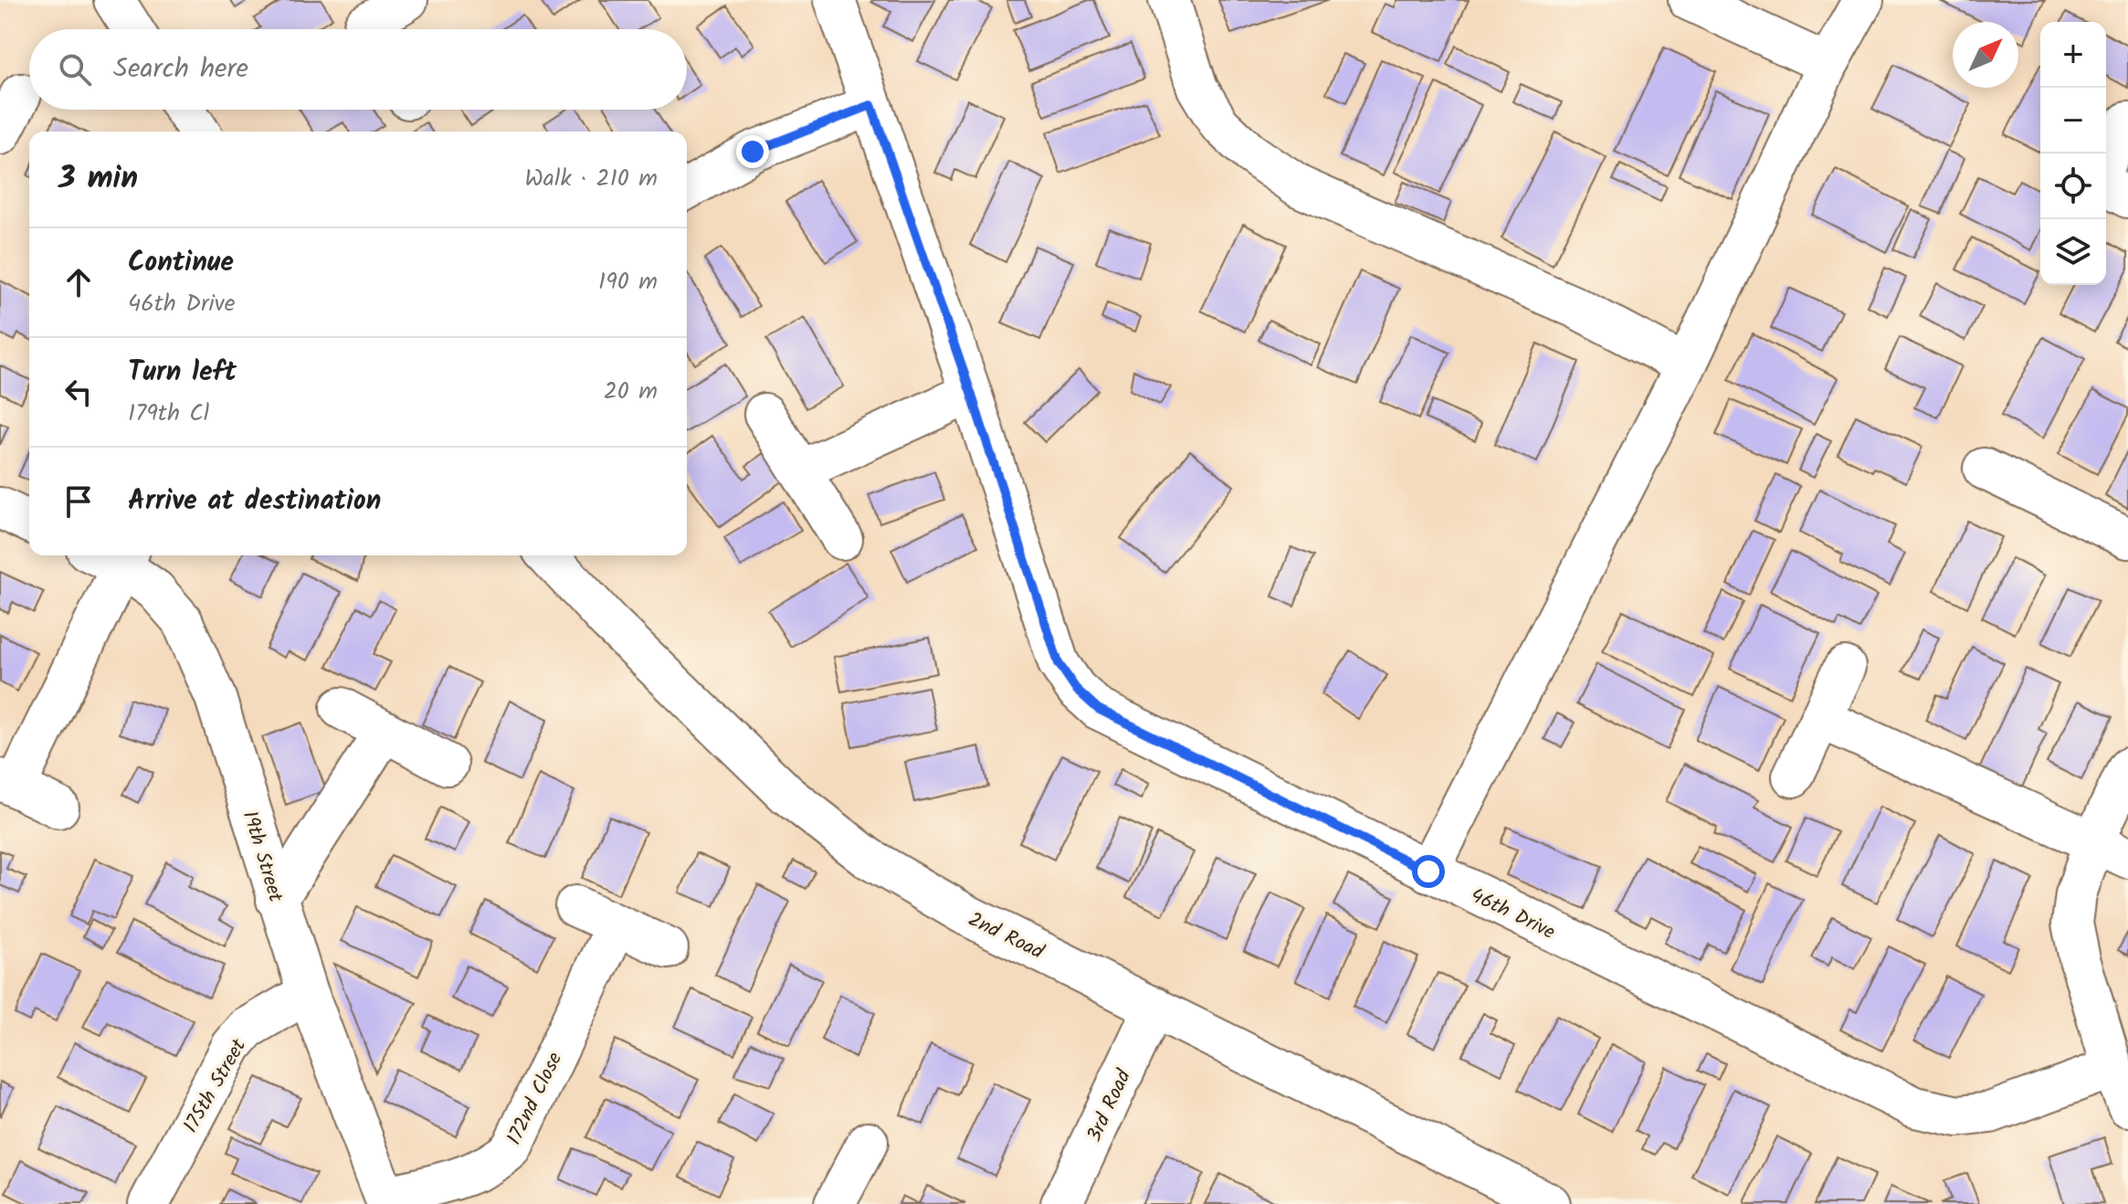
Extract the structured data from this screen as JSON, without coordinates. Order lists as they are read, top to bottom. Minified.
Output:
{"streets":{"street":["19th Street","46th Drive","2nd Road","175th Street","172nd Close","3rd Road"]},"crossings":[["19th Street","175th Street"],["19th Street","172nd Close"],["2nd Road","3rd Road"]],"north":"top right","page":{"map_buttons":["+","−"],"search":"Search here","heading":["3 min","Walk · 210 m"],"list":[["Continue","46th Drive","190 m"],["Turn left","179th Cl","20 m"],"Arrive at destination"]}}
